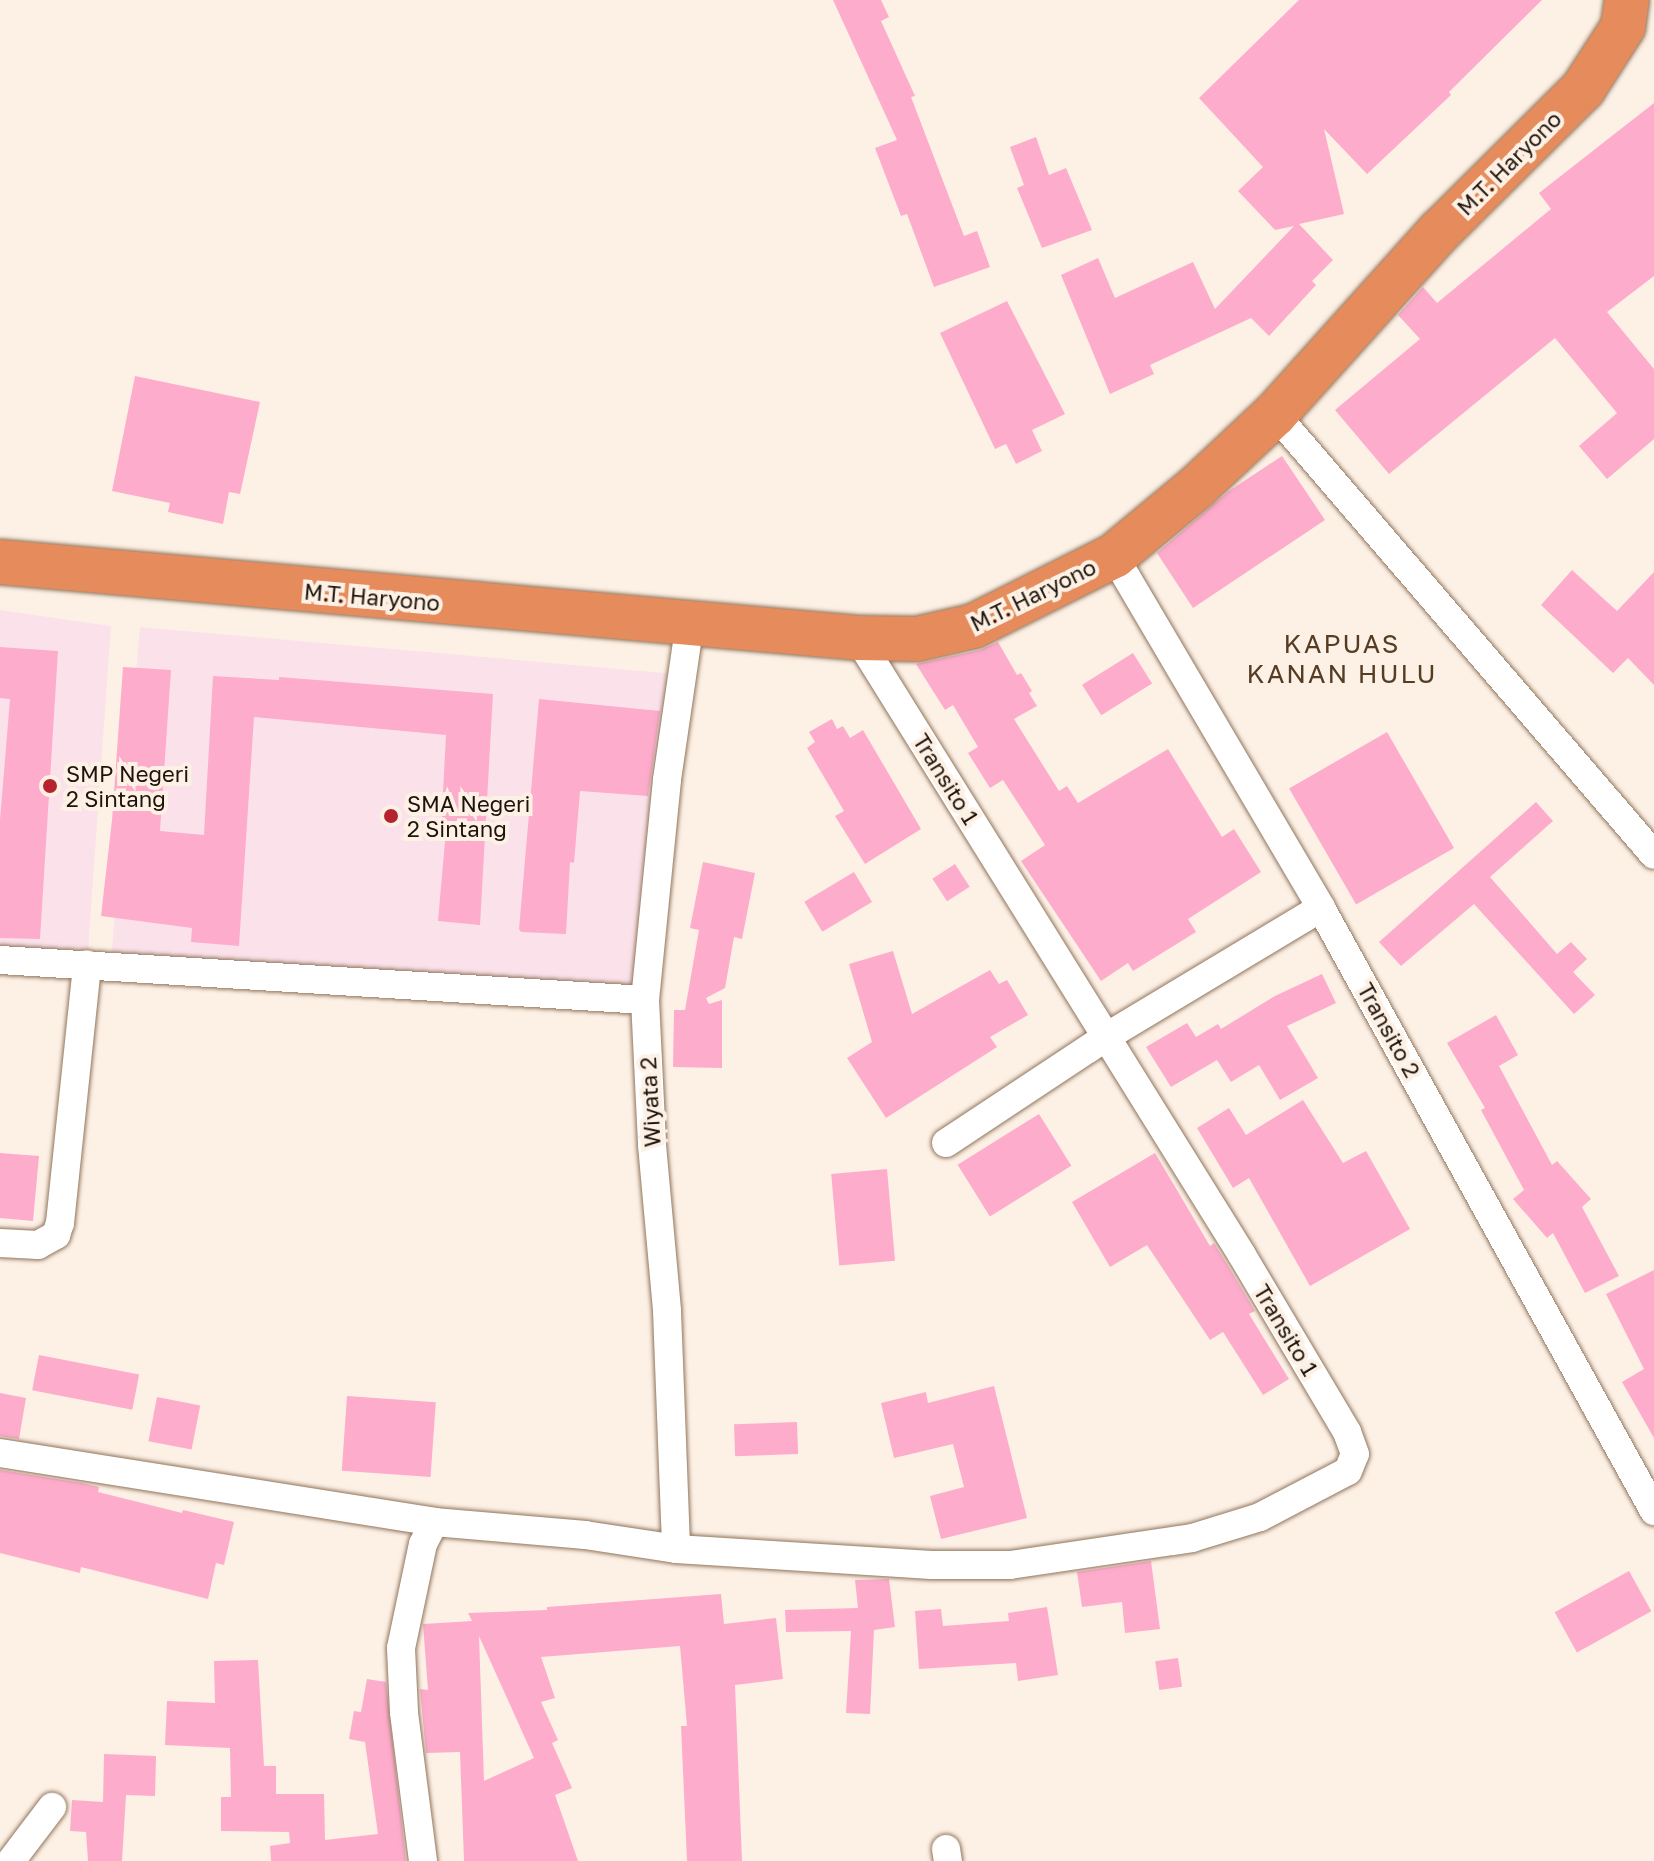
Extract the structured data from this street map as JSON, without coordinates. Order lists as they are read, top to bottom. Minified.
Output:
{"streets":{"highway":["M.T. Haryono"],"street":["Transito 1","Transito 2","Wiyata 2"]},"crossings":[["M.T. Haryono","Transito 1"],["M.T. Haryono","Transito 2"],["M.T. Haryono","Wiyata 2"],["Transito 1","Wiyata 2"]],"districts":["KAPUAS KANAN HULU"],"places":["SMP Negeri 2 Sintang","SMA Negeri 2 Sintang"]}
